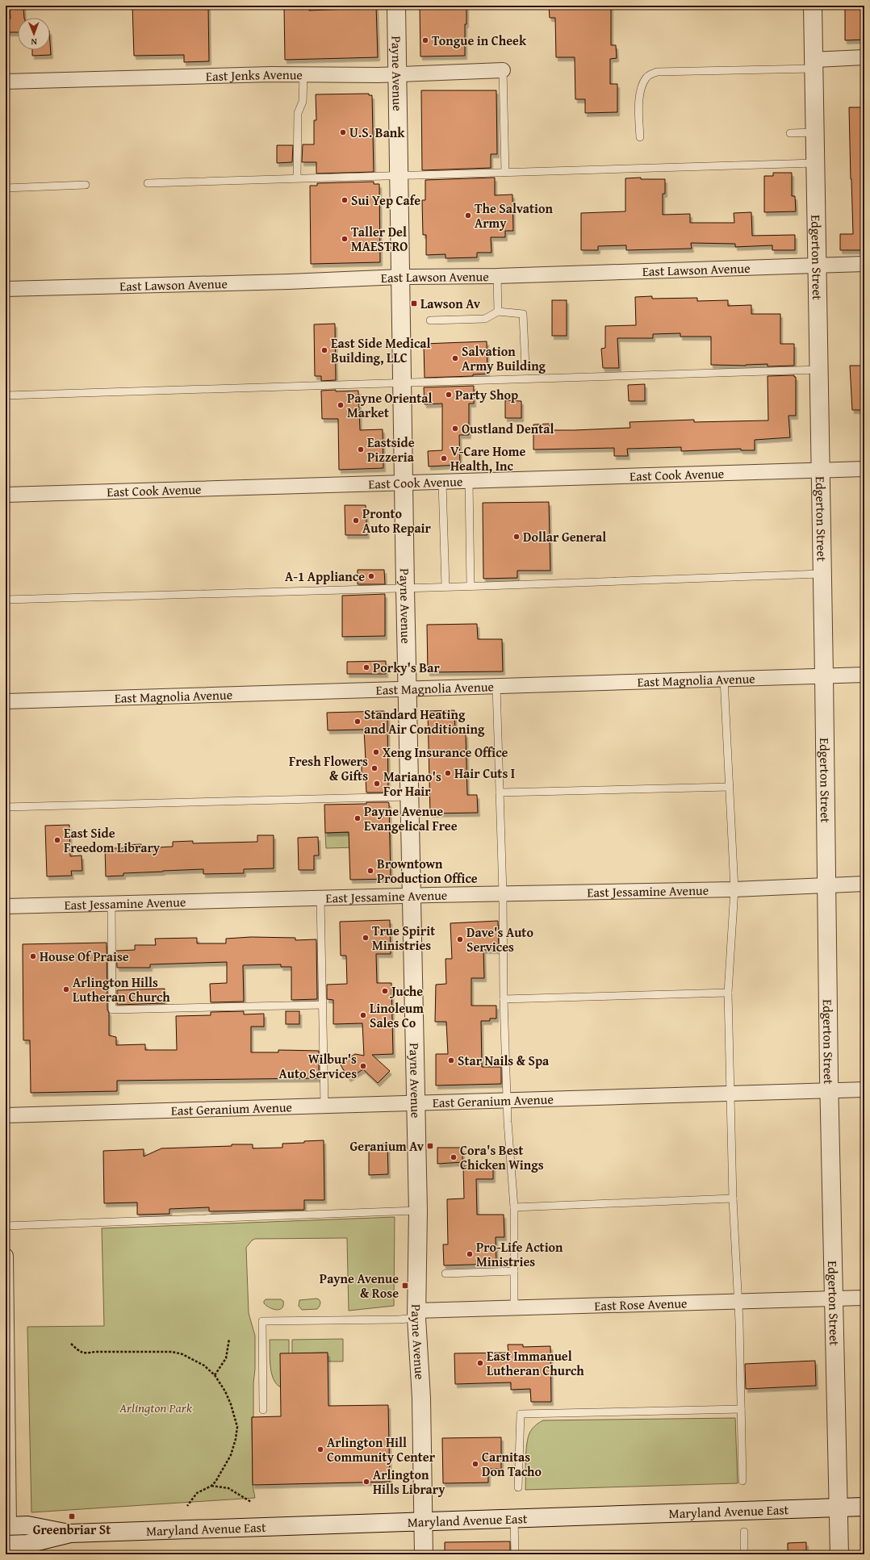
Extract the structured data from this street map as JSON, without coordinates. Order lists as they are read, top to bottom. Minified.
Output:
{"streets":{"street":["Payne Avenue","East Jenks Avenue","Edgerton Street","East Lawson Avenue","East Cook Avenue","East Magnolia Avenue","East Jessamine Avenue","East Geranium Avenue","East Rose Avenue","Maryland Avenue East"]},"crossings":[["Payne Avenue","East Jenks Avenue"],["Payne Avenue","East Lawson Avenue"],["Payne Avenue","East Cook Avenue"],["Payne Avenue","East Magnolia Avenue"],["Payne Avenue","East Jessamine Avenue"],["Payne Avenue","East Geranium Avenue"],["Payne Avenue","East Rose Avenue"],["Payne Avenue","Maryland Avenue East"],["Edgerton Street","East Lawson Avenue"],["Edgerton Street","East Cook Avenue"],["Edgerton Street","East Magnolia Avenue"],["Edgerton Street","East Jessamine Avenue"],["Edgerton Street","East Geranium Avenue"],["Edgerton Street","East Rose Avenue"],["Edgerton Street","Maryland Avenue East"]],"parks":["Arlington Park"],"places":{"other":["Tongue in Cheek","U.S. Bank","Sui Yep Cafe","The Salvation Army","Taller Del MAESTRO","East Side Medical Building, LLC","Salvation Army Building","Party Shop","Payne Oriental Market","Oustland Dental","Eastside Pizzeria","V-Care Home Health, Inc","Pronto Auto Repair","Dollar General","A-1 Appliance","Porky's Bar","Standard Heating and Air Conditioning","Xeng Insurance Office","Fresh Flowers & Gifts","Hair Cuts I","Mariano's For Hair","Payne Avenue Evangelical Free","East Side Freedom Library","Browntown Production Office","True Spirit Ministries","Dave's Auto Services","House Of Praise","Arlington Hills Lutheran Church","Juche","Linoleum Sales Co","Star Nails & Spa","Wilbur's Auto Services","Cora's Best Chicken Wings","Pro-Life Action Ministries","East Immanuel Lutheran Church","Arlington Hill Community Center","Carnitas Don Tacho","Arlington Hills Library"],"transit":["Lawson Av","Geranium Av","Payne Avenue & Rose","Greenbriar St"]},"north":"bottom"}
